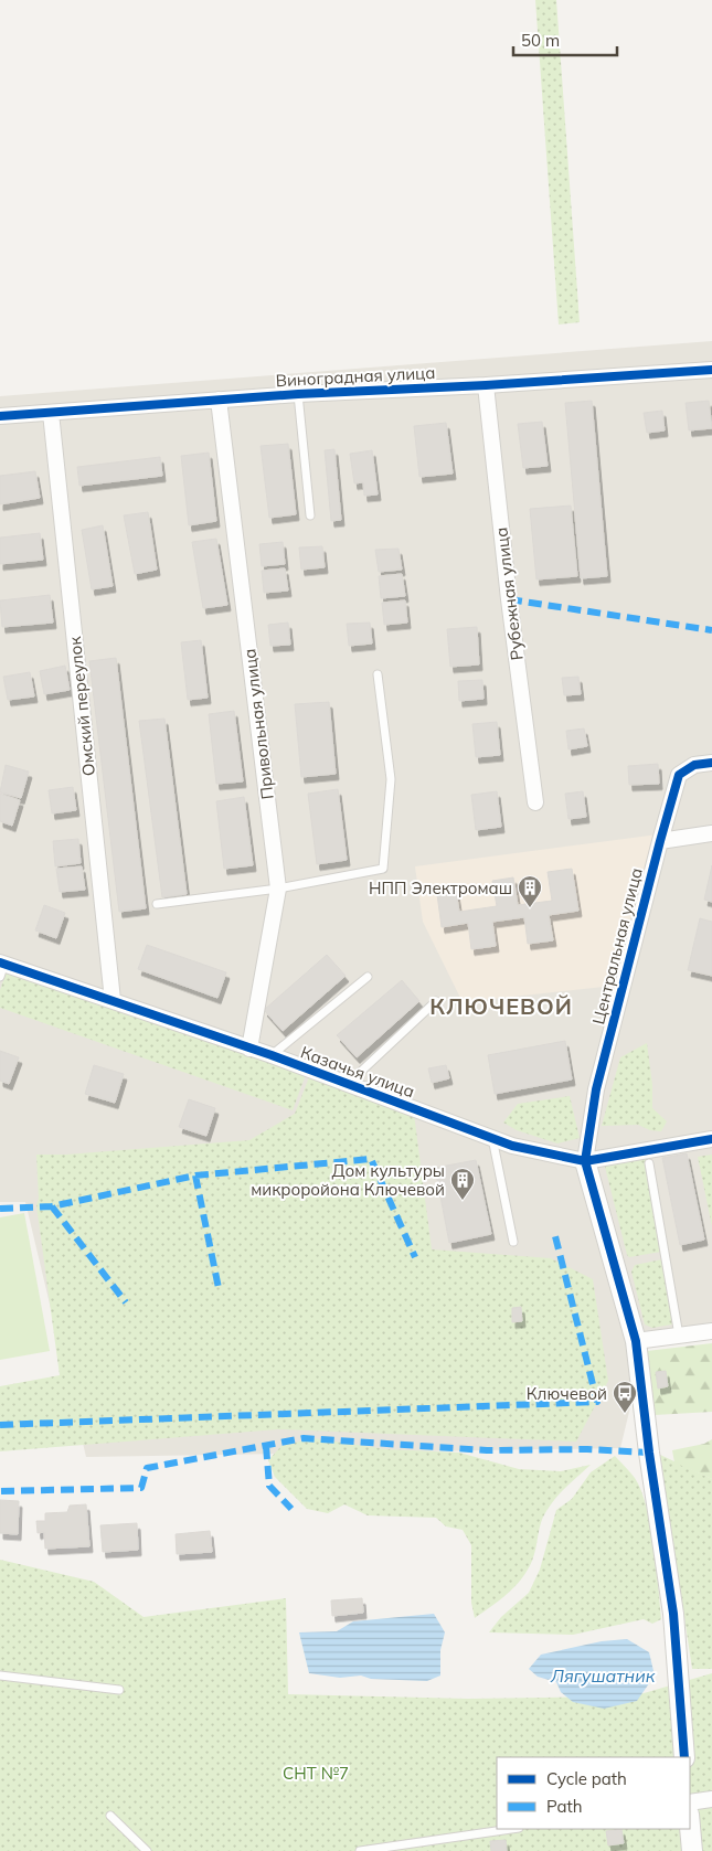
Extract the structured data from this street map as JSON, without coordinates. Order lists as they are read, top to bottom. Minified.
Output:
{"streets":{"street":["Виноградная улица","Рубежная улица","Омский переулок","Привольная улица","Центральная улица","Казачья улица"]},"crossings":[["Виноградная улица","Рубежная улица"],["Виноградная улица","Омский переулок"],["Виноградная улица","Привольная улица"],["Омский переулок","Казачья улица"],["Привольная улица","Казачья улица"],["Центральная улица","Казачья улица"]],"districts":["КЛЮЧЕВОЙ"],"water":["Лягушатник"],"parks":["СНТ №7"],"places":{"building":["НПП Электромаш","Дом культуры микроройона Ключевой"],"bus stop":["Ключевой"]},"legend":["Cycle path","Path"],"scale_bar":"50 m"}
